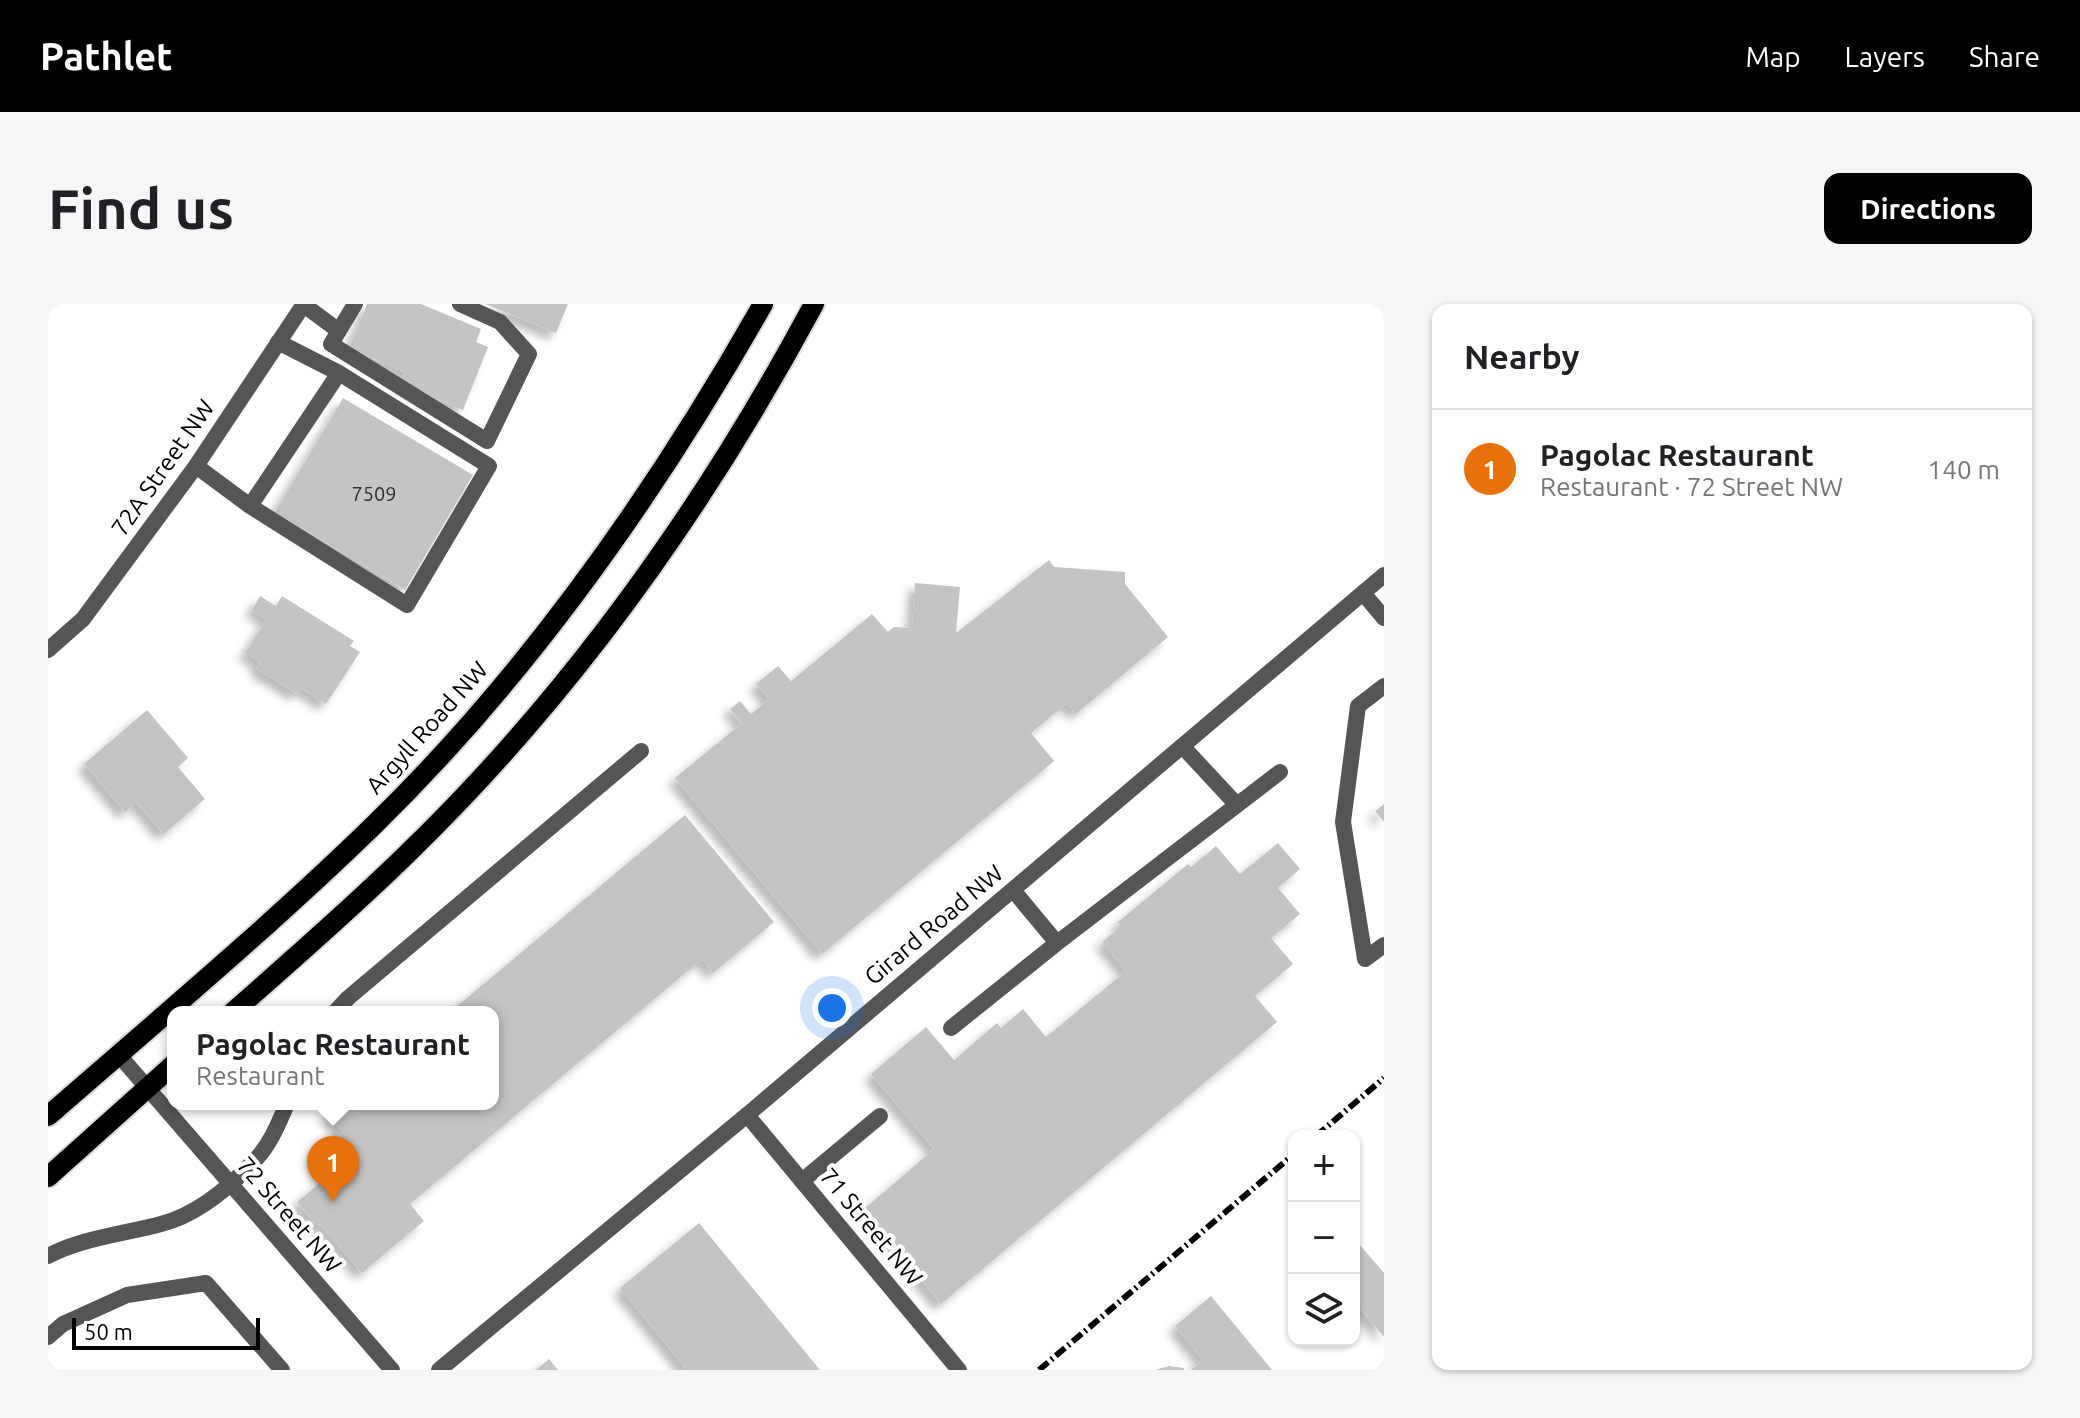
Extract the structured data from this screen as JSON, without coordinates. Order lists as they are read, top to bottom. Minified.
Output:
{"streets":{"main road":["Argyll Road NW"],"street":["72A Street NW","Girard Road NW","72 Street NW","71 Street NW"]},"crossings":[["Argyll Road NW","72 Street NW"],["Girard Road NW","71 Street NW"]],"house_numbers":["7509"],"scale_bar":"50 m","page":{"header":"Pathlet","nav":["Map","Layers","Share"],"buttons":"Directions","title":"Find us","heading":"Nearby","list":[{"mark":"1","name":"Pagolac Restaurant","note":"Restaurant · 72 Street NW","value":"140 m"}],"popup":["Pagolac Restaurant","Restaurant"],"map_buttons":["+","−"],"pins":"1","scale":"50 m"}}
